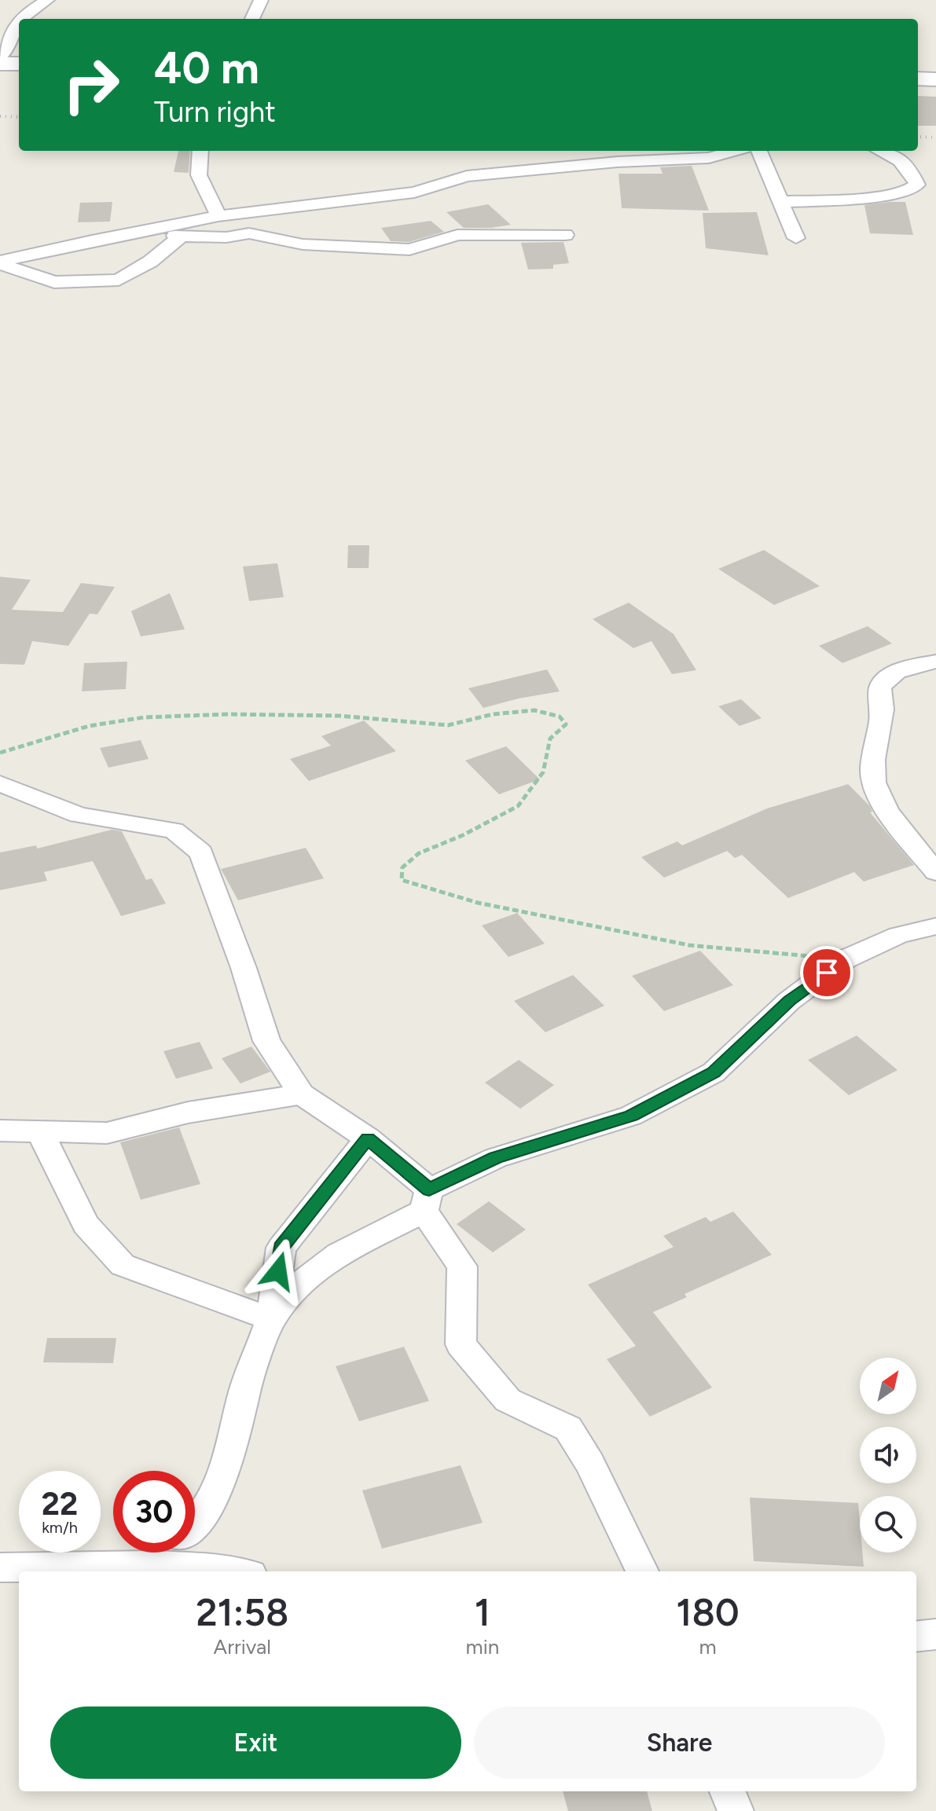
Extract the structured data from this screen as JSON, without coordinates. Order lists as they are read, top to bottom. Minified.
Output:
{"north":"top right","page":{"turn":["40 m","Turn right"],"speed":"22 km/h","limit":"30","eta":["21:58","Arrival","1","min","180","m"],"buttons":["Exit","Share"]}}
